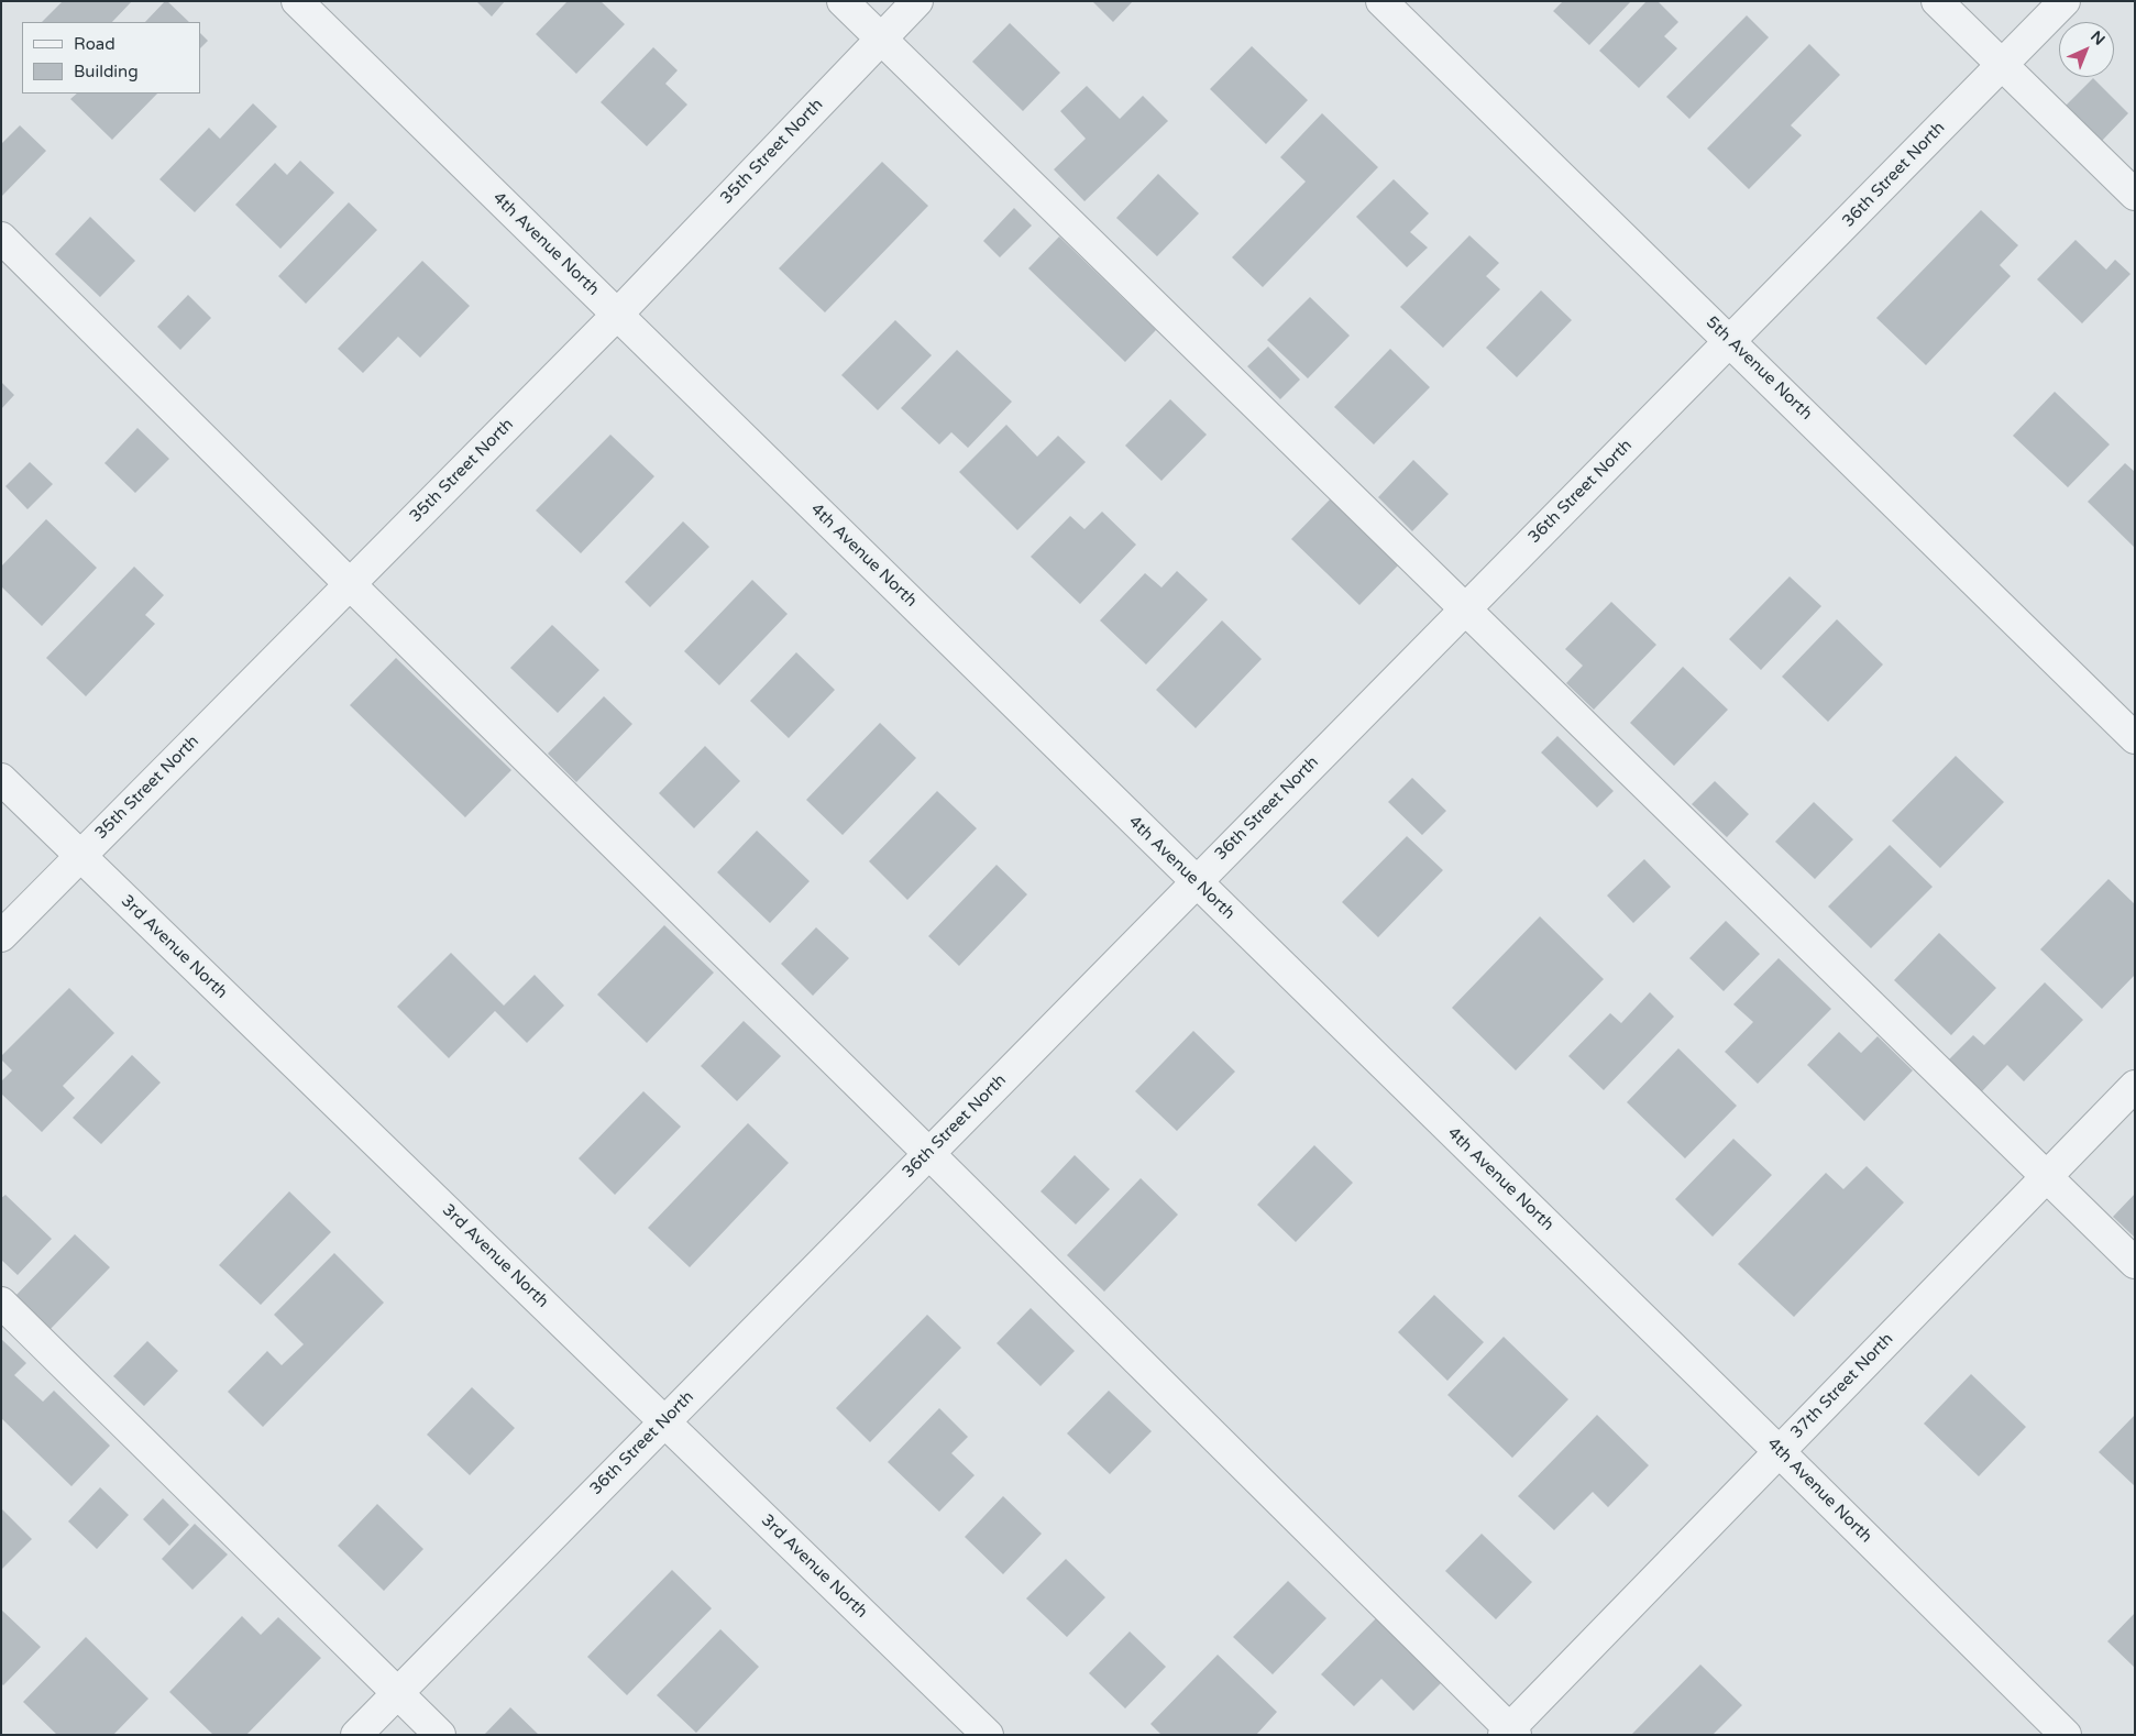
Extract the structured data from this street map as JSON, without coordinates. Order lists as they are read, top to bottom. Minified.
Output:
{"streets":{"street":["35th Street North","36th Street North","4th Avenue North","5th Avenue North","3rd Avenue North","37th Street North"]},"crossings":[["35th Street North","4th Avenue North"],["35th Street North","3rd Avenue North"],["36th Street North","4th Avenue North"],["36th Street North","5th Avenue North"],["36th Street North","3rd Avenue North"],["4th Avenue North","37th Street North"]],"legend":["Road","Building"],"north":"top right"}
